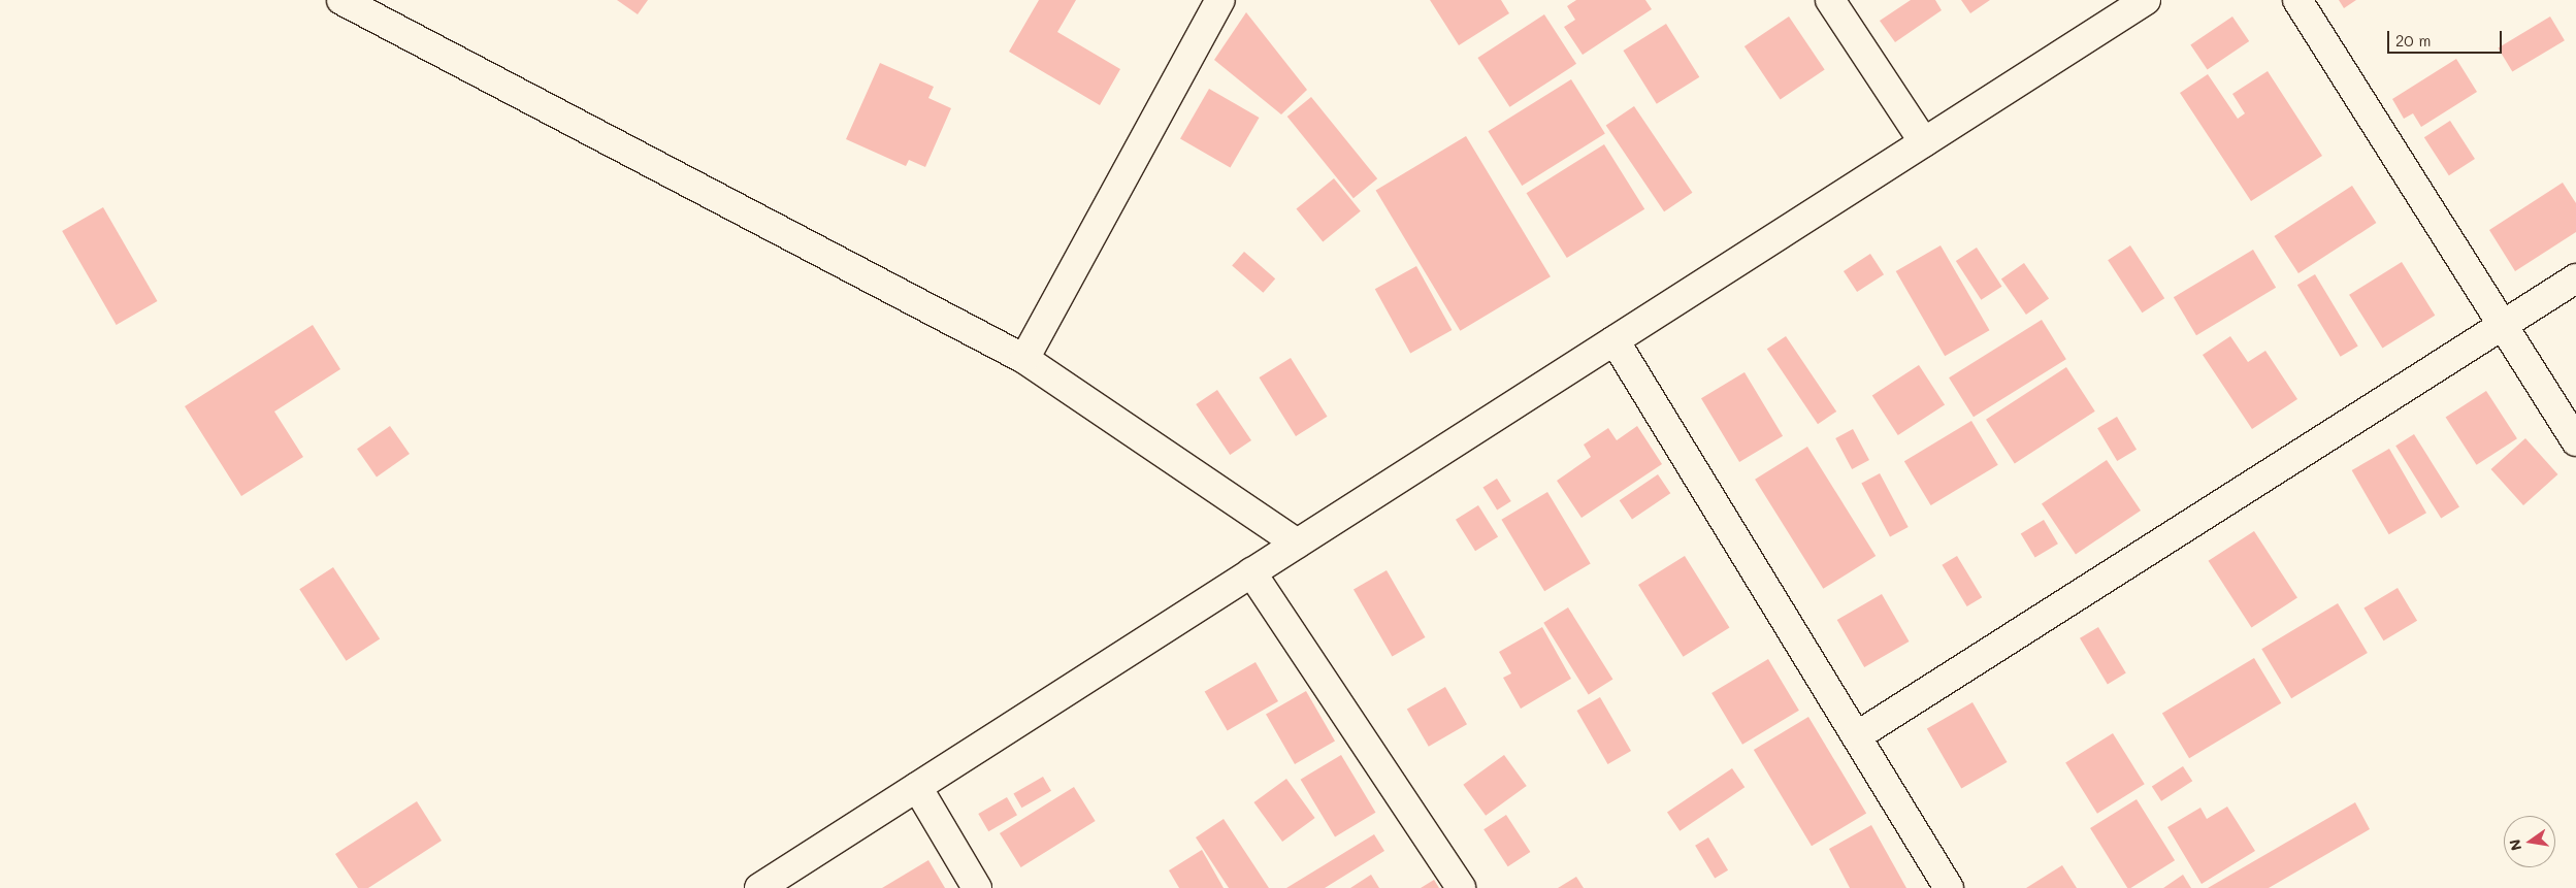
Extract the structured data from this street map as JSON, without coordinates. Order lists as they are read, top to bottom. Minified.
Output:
{"scale_bar":"20 m","north":"left"}
